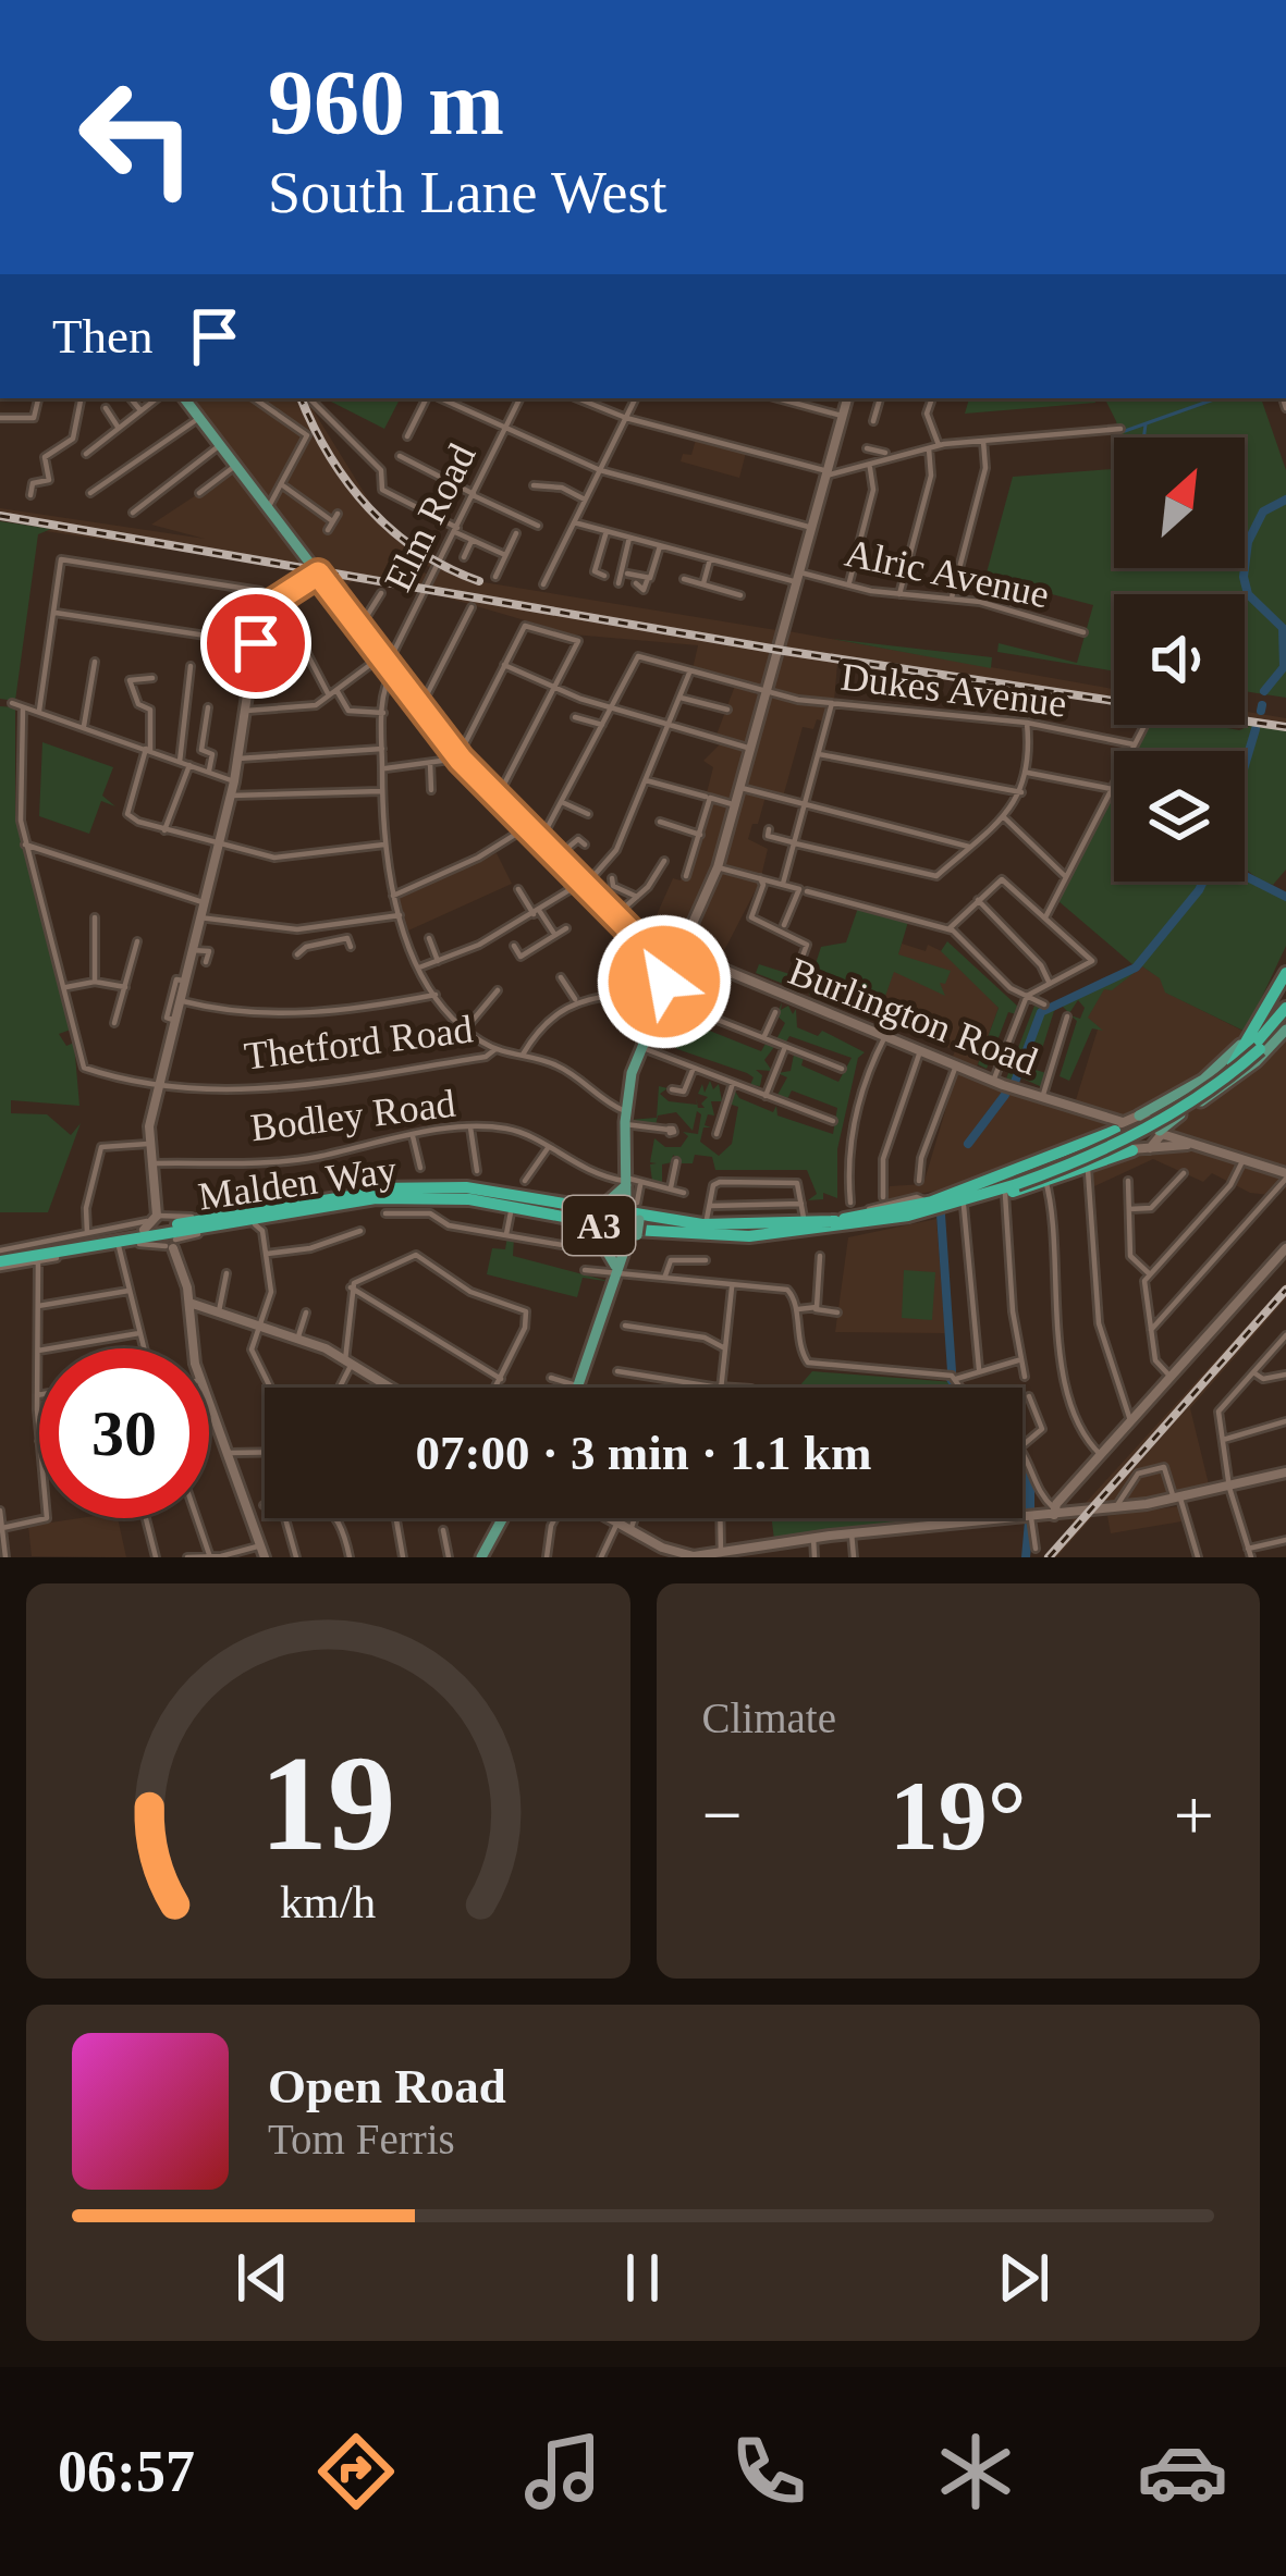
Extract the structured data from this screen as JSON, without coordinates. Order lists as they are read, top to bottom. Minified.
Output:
{"streets":{"highway":["Malden Way","A3"],"street":["Elm Road","Alric Avenue","Dukes Avenue","Burlington Road","Thetford Road","Bodley Road"]},"crossings":[["Burlington Road","A3"],["Malden Way","A3"]],"north":"top right","page":{"turn":["960 m","South Lane West"],"then":"Then","limit":"30","trip":"07:00 · 3 min · 1.1 km","tile":"Climate","heat":["−","19°","+"],"song":["Open Road","Tom Ferris"],"tabs":"06:57","gauge":["19","km/h"]}}
